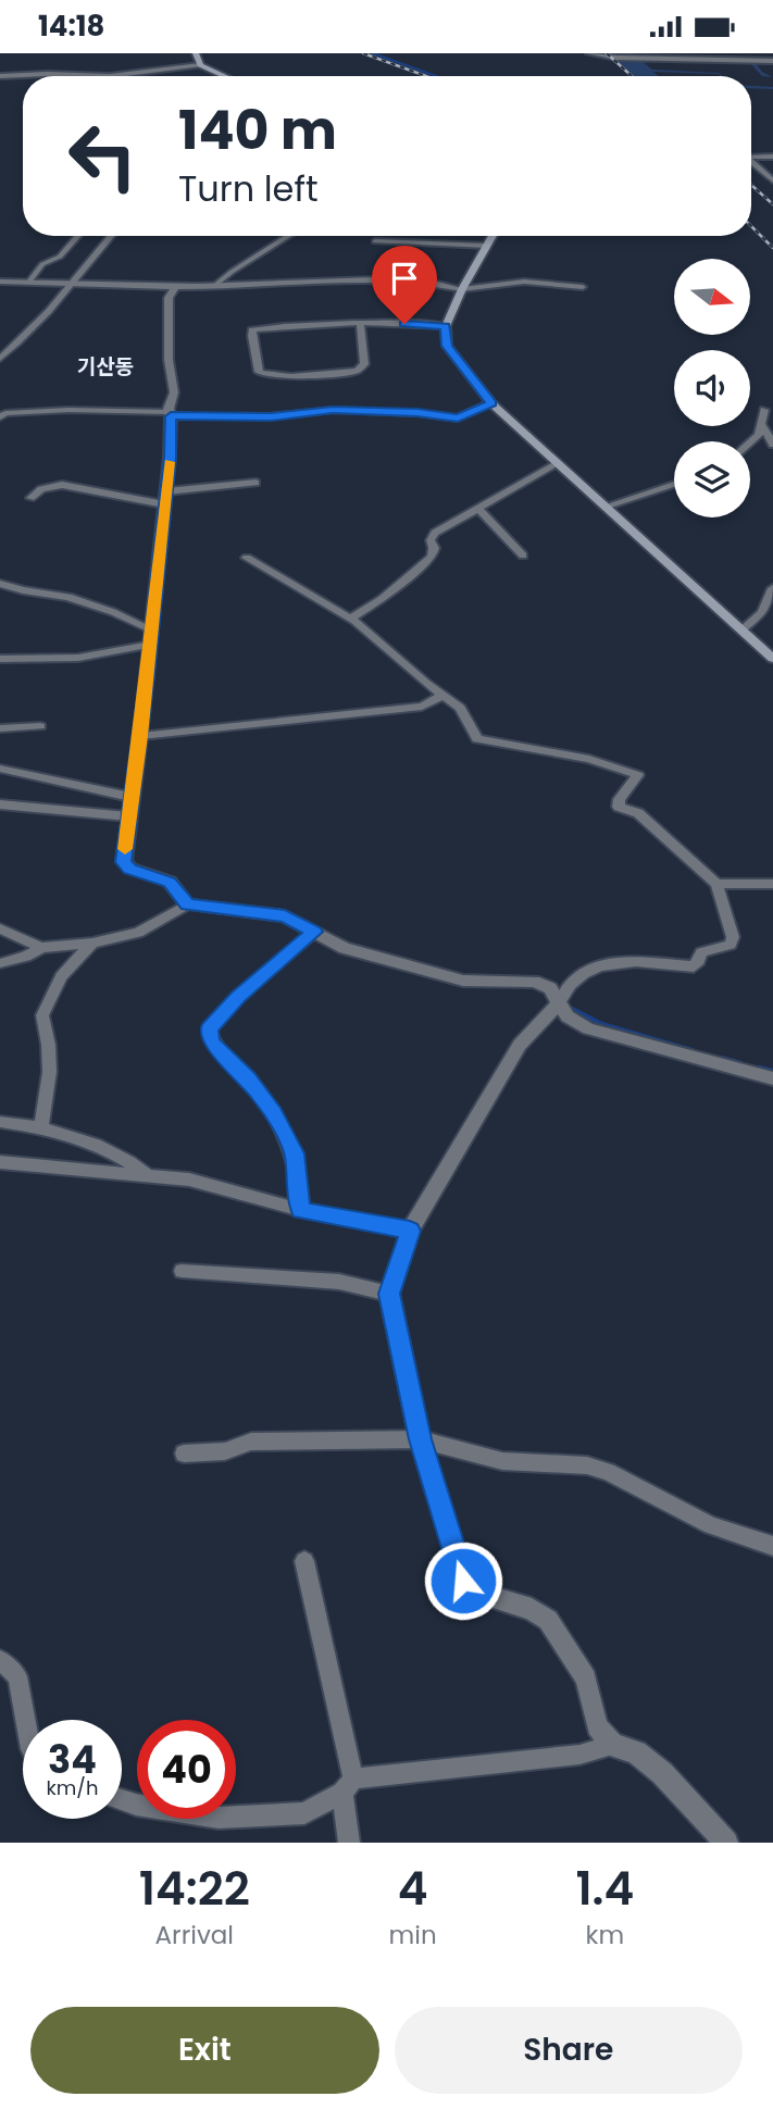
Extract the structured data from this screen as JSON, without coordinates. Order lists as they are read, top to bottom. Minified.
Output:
{"districts":["기산동"],"north":"right","page":{"status":"14:18","turn":["140 m","Turn left"],"speed":"34 km/h","limit":"40","eta":["14:22","Arrival","4","min","1.4","km"],"buttons":["Exit","Share"]}}
